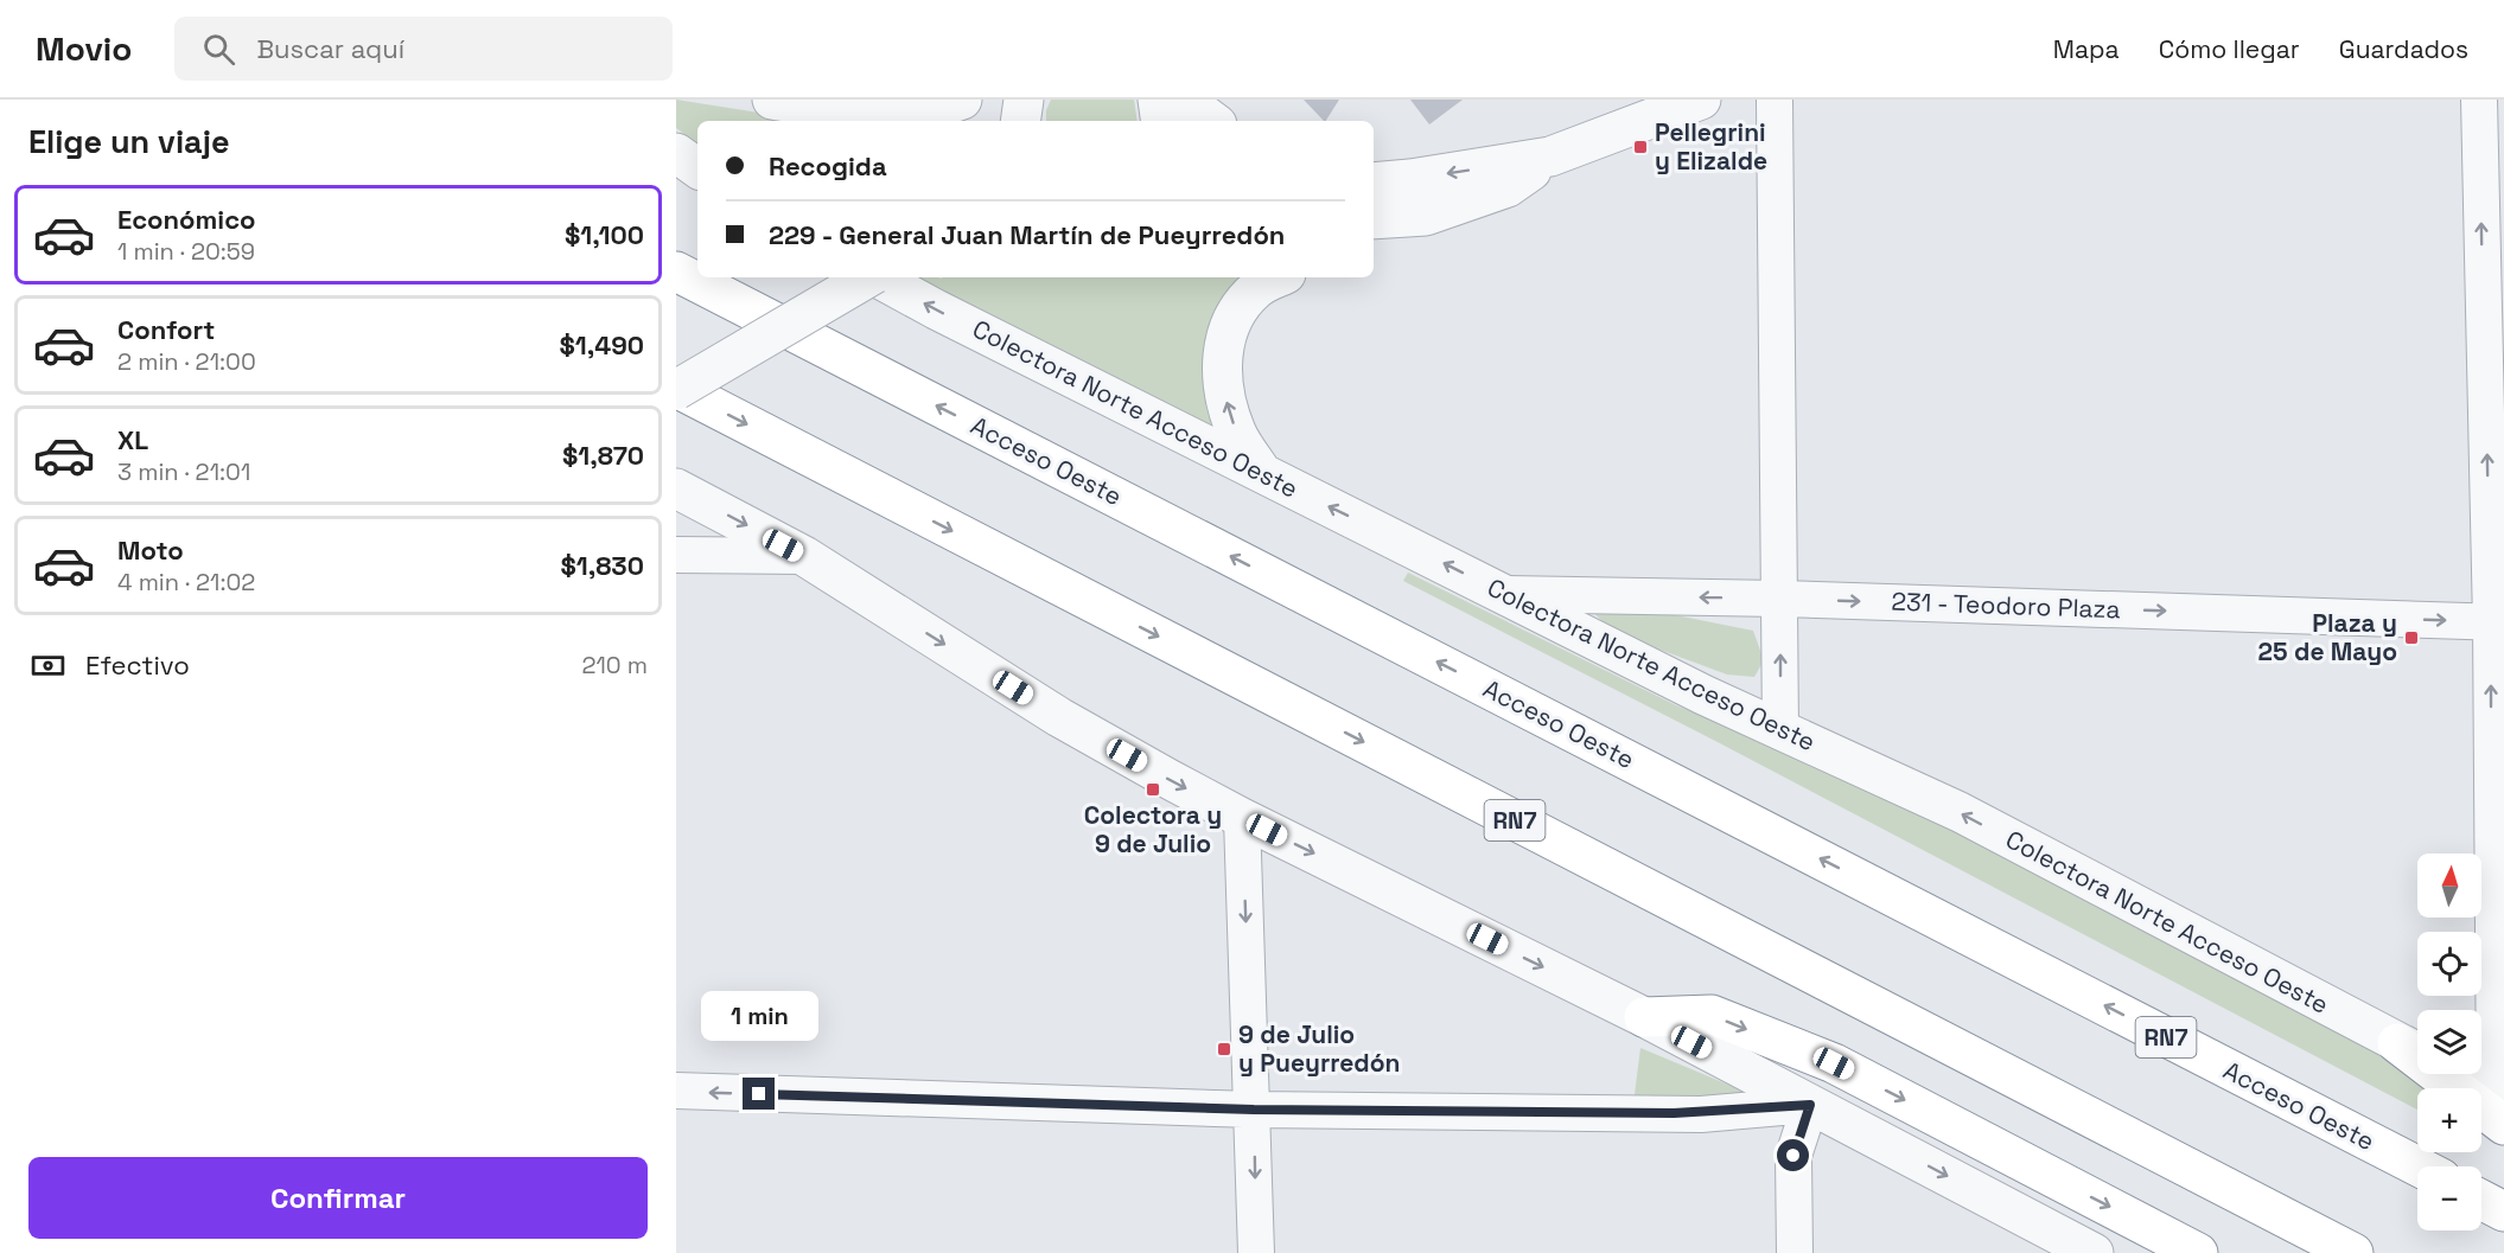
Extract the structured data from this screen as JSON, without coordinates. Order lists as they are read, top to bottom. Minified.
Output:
{"streets":{"highway":["Acceso Oeste","RN7"],"street":["Colectora Norte Acceso Oeste","231 - Teodoro Plaza"]},"crossings":[["Colectora Norte Acceso Oeste","231 - Teodoro Plaza"]],"places":{"transit":["Pellegrini y Elizalde","Plaza y 25 de Mayo","Colectora y 9 de Julio","9 de Julio y Pueyrredón"]},"north":"top","page":{"header":"Movio","search":"Buscar aquí","nav":["Mapa","Cómo llegar","Guardados"],"heading":"Elige un viaje","banner":["Recogida","229 - General Juan Martín de Pueyrredón"],"list":[{"name":"Económico","note":"1 min · 20:59","value":"$1,100"},{"name":"Confort","note":"2 min · 21:00","value":"$1,490"},{"name":"XL","note":"3 min · 21:01","value":"$1,870"},{"name":"Moto","note":"4 min · 21:02","value":"$1,830"}],"pay":["Efectivo","210 m"],"map_buttons":["+","−"],"bubble":"1 min","buttons":"Confirmar"}}
